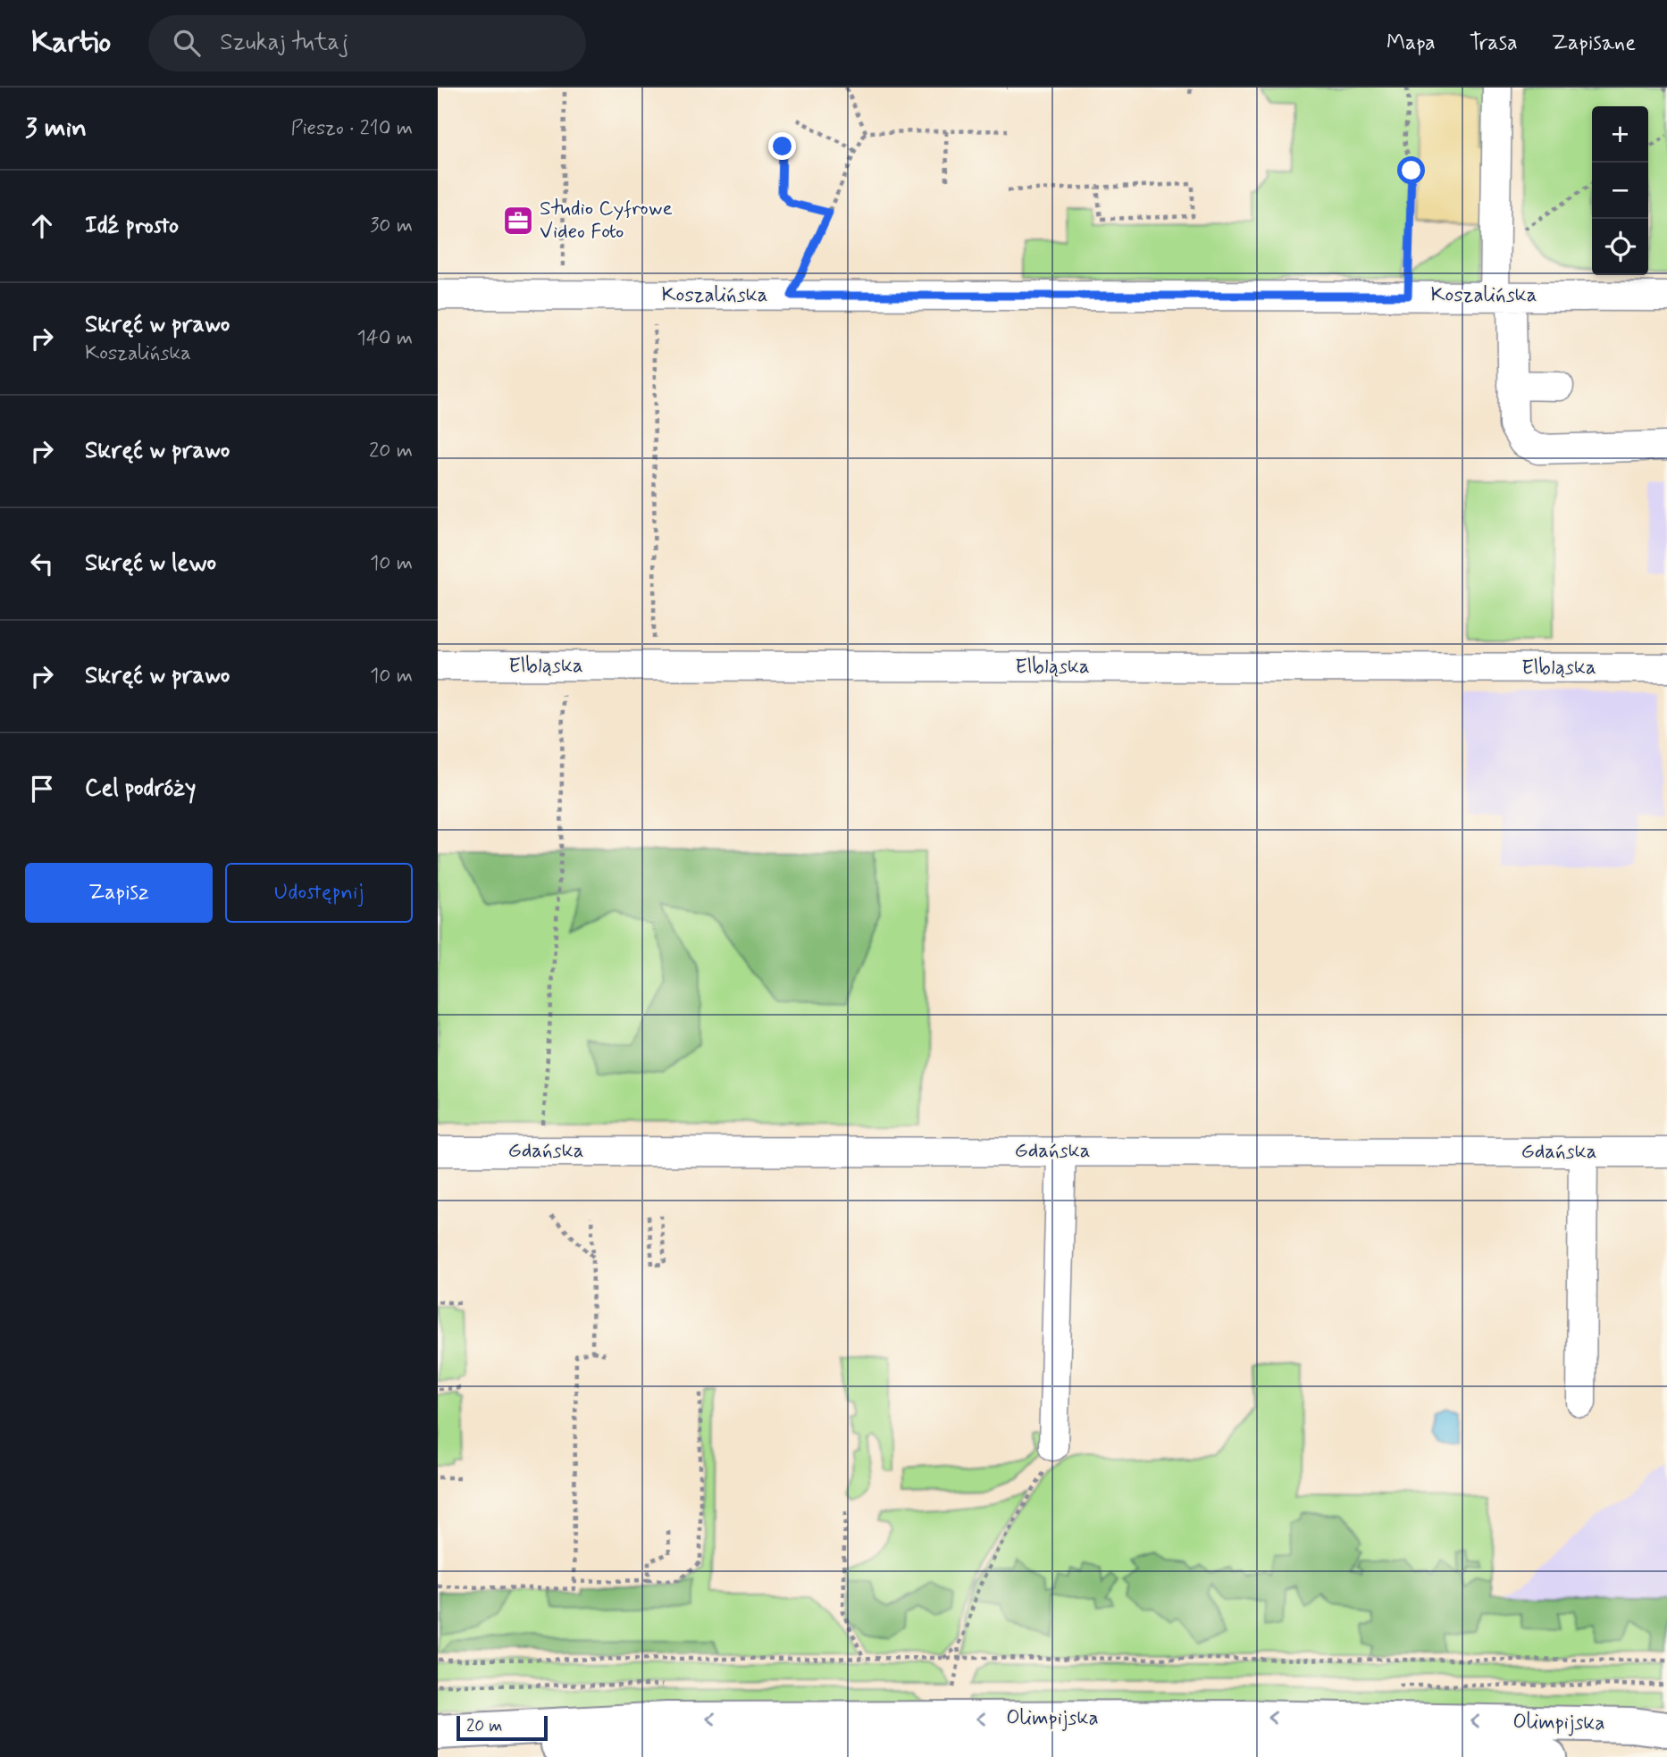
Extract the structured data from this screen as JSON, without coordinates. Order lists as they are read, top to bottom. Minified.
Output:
{"streets":{"main road":["Olimpijska"],"street":["Koszalińska","Elbląska","Gdańska"]},"places":{"office":["Studio Cyfrowe Video Foto"]},"scale_bar":"20 m","page":{"header":"Kartio","search":"Szukaj tutaj","nav":["Mapa","Trasa","Zapisane"],"heading":["3 min","Pieszo · 210 m"],"map_buttons":["+","−"],"list":[["Idź prosto","30 m"],["Skręć w prawo","Koszalińska","140 m"],["Skręć w prawo","20 m"],["Skręć w lewo","10 m"],["Skręć w prawo","10 m"],"Cel podróży"],"buttons":["Zapisz","Udostępnij"],"scale":"20 m"}}
